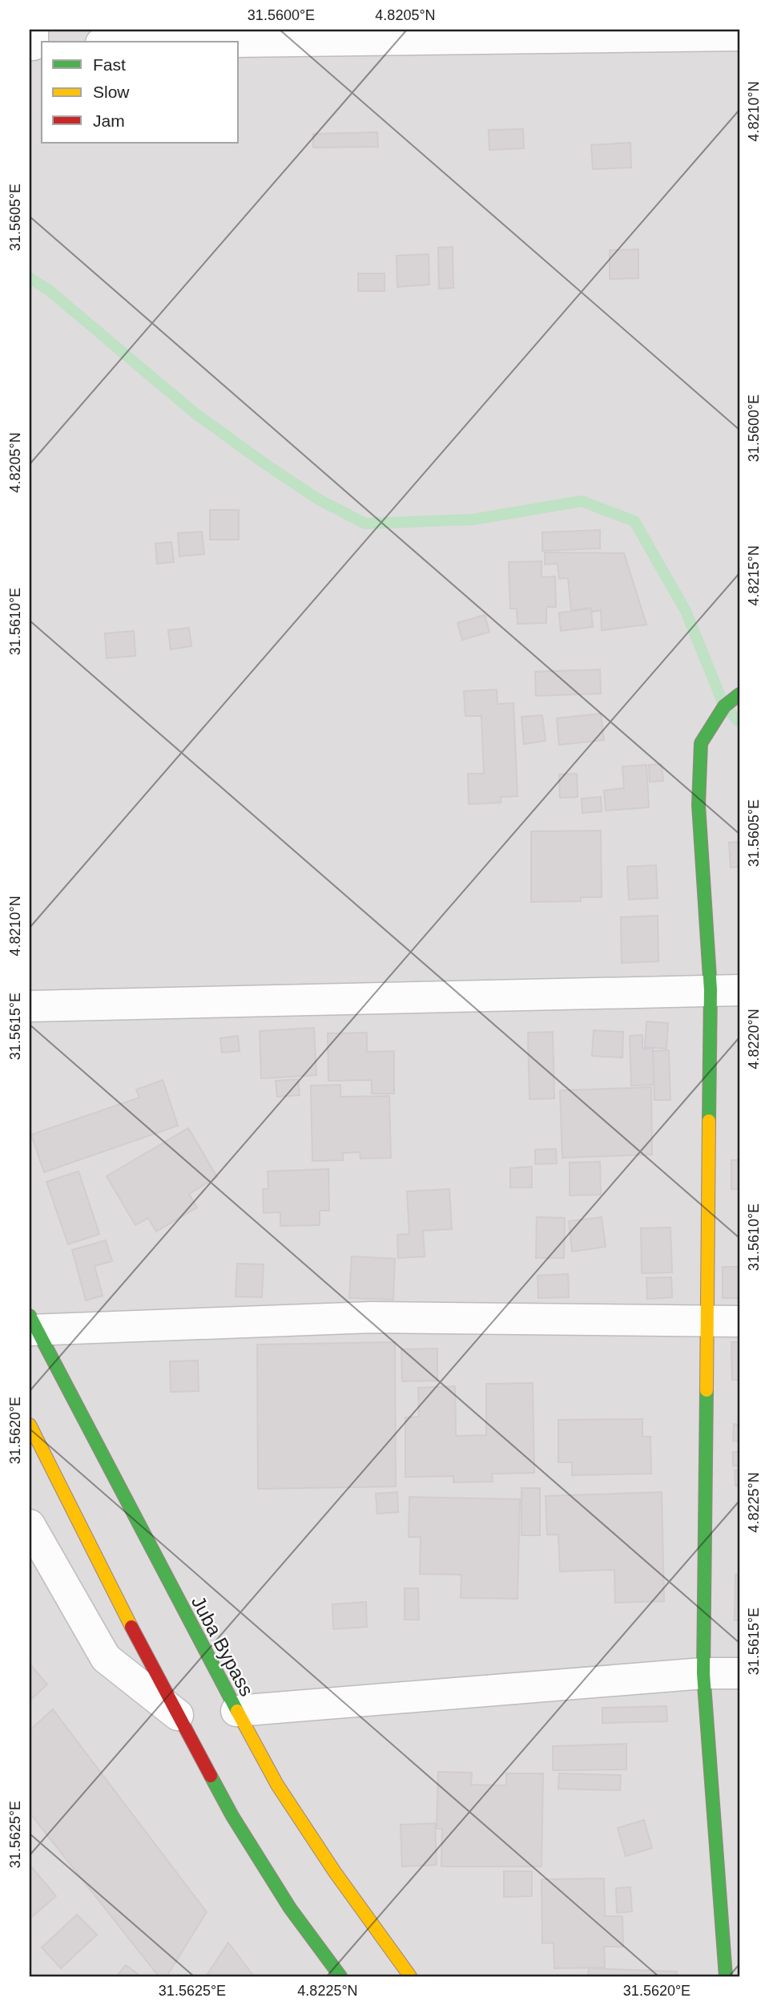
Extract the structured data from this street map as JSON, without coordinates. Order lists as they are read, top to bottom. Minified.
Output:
{"streets":{"main road":["Juba Bypass"]},"legend":["Fast","Slow","Jam"],"coordinates":["31.5600°E","4.8205°N","4.8210°N","31.5605°E","4.8215°N","31.5610°E","31.5615°E","4.8220°N","31.5620°E","4.8225°N","31.5625°E"]}
